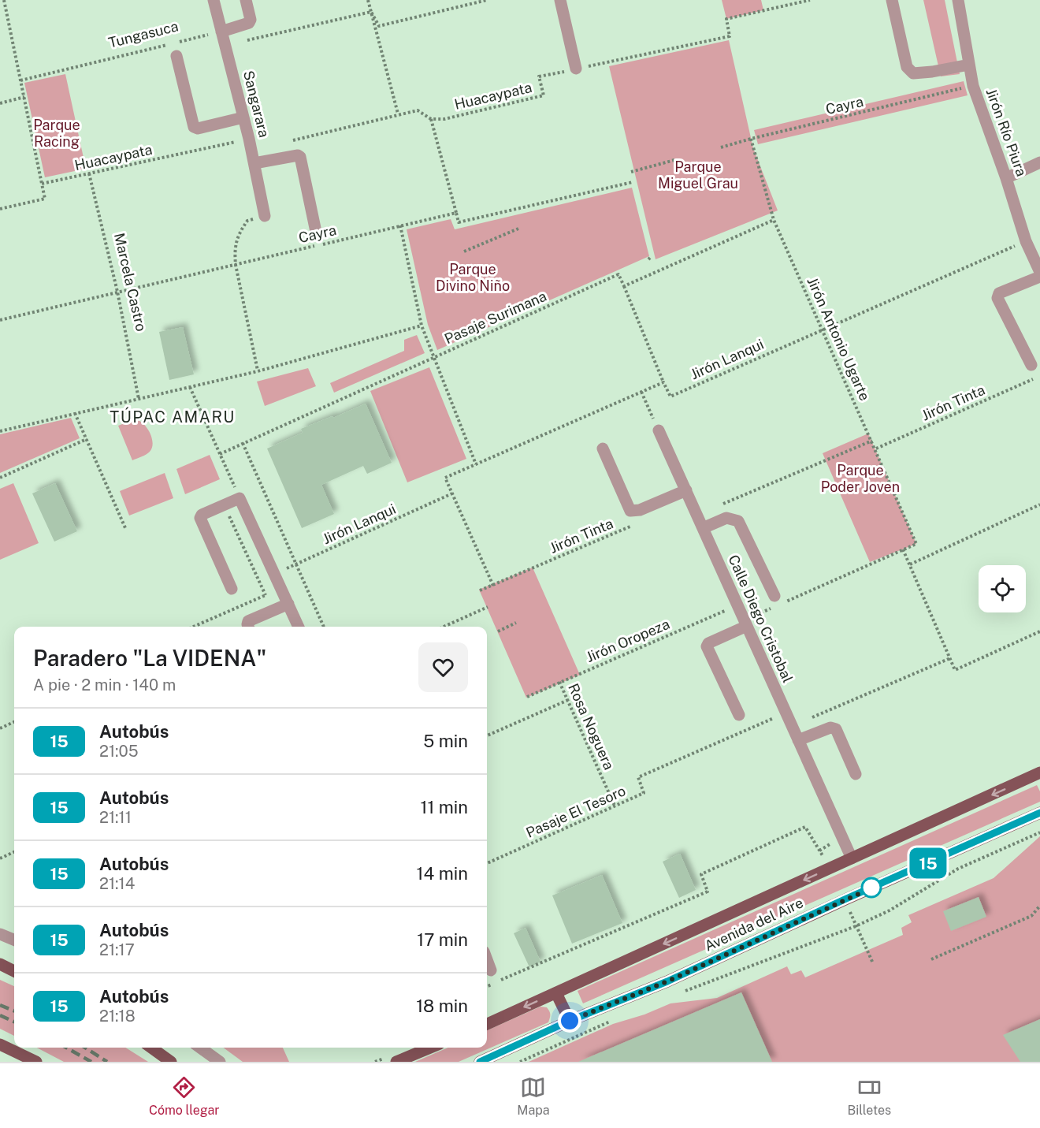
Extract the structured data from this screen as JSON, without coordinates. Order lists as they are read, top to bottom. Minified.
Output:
{"streets":{"main road":["Avenida del Aire"],"street":["Sangarara","Jirón Río Piura","Calle Diego Cristobal"],"path":["Tungasuca","Huacaypata","Cayra","Marcela Castro","Pasaje Surimana","Jirón Antonio Ugarte","Jirón Lanqui","Jirón Tinta","Jirón Oropeza","Rosa Noguera","Pasaje El Tesoro"]},"crossings":[["Tungasuca","Sangarara"],["Huacaypata","Sangarara"],["Huacaypata","Marcela Castro"],["Cayra","Jirón Río Piura"],["Cayra","Marcela Castro"],["Cayra","Jirón Antonio Ugarte"],["Jirón Río Piura","Jirón Lanqui"],["Pasaje Surimana","Jirón Lanqui"],["Jirón Antonio Ugarte","Jirón Lanqui"],["Jirón Antonio Ugarte","Jirón Tinta"],["Calle Diego Cristobal","Jirón Oropeza"],["Calle Diego Cristobal","Pasaje El Tesoro"],["Calle Diego Cristobal","Avenida del Aire"],["Jirón Oropeza","Rosa Noguera"],["Rosa Noguera","Pasaje El Tesoro"]],"districts":["TÚPAC AMARU"],"parks":["Parque Racing","Parque Miguel Grau","Parque Divino Niño","Parque Poder Joven"],"lines":["bus line 15"],"page":{"on_map":"15","heading":["Paradero \"La VIDENA\"","A pie · 2 min · 140 m"],"list":[{"mark":"15","name":"Autobús","note":"21:05","value":"5 min"},{"mark":"15","name":"Autobús","note":"21:11","value":"11 min"},{"mark":"15","name":"Autobús","note":"21:14","value":"14 min"},{"mark":"15","name":"Autobús","note":"21:17","value":"17 min"},{"mark":"15","name":"Autobús","note":"21:18","value":"18 min"}],"tabs":["Cómo llegar","Mapa","Billetes"]}}
